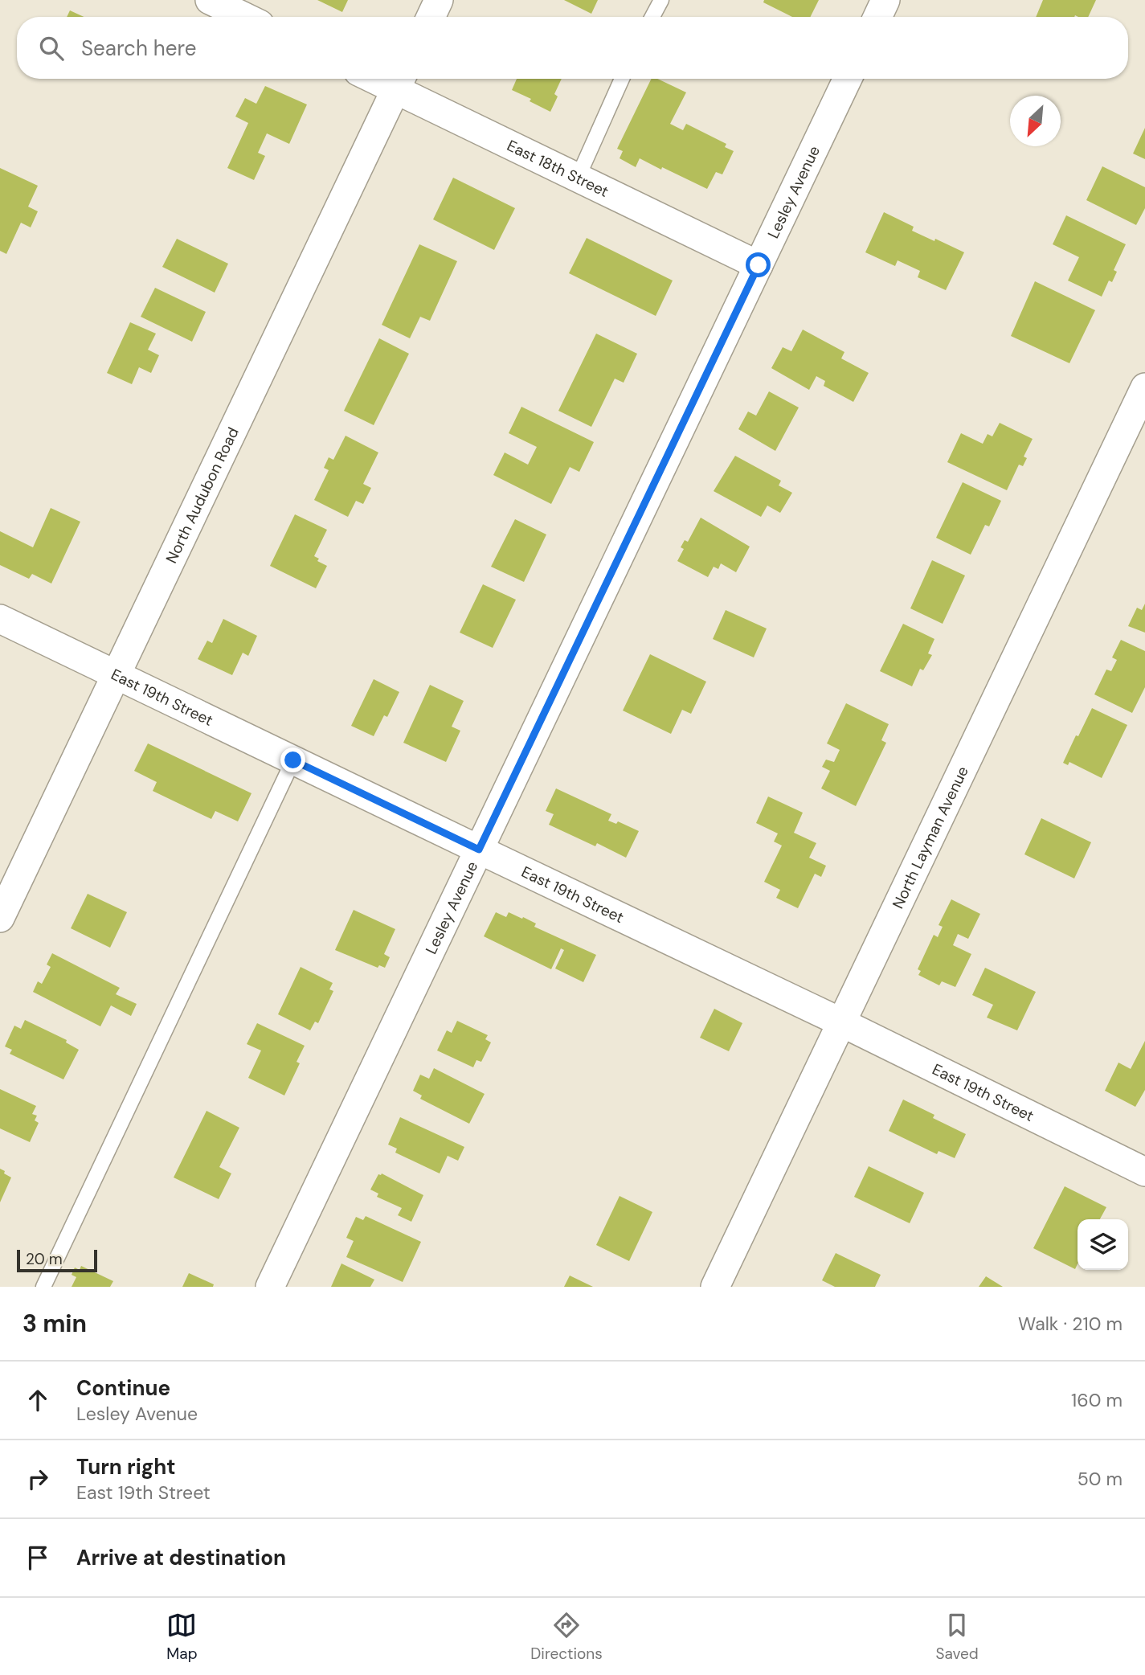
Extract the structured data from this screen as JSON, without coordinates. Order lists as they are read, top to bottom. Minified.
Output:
{"streets":{"street":["East 18th Street","Lesley Avenue","North Audubon Road","East 19th Street","North Layman Avenue"]},"crossings":[["East 18th Street","Lesley Avenue"],["East 18th Street","North Audubon Road"],["Lesley Avenue","East 19th Street"],["North Audubon Road","East 19th Street"],["East 19th Street","North Layman Avenue"]],"scale_bar":"20 m","north":"bottom left","page":{"search":"Search here","scale":"20 m","heading":["3 min","Walk · 210 m"],"list":[["Continue","Lesley Avenue","160 m"],["Turn right","East 19th Street","50 m"],"Arrive at destination"],"nav":["Map","Directions","Saved"]}}
